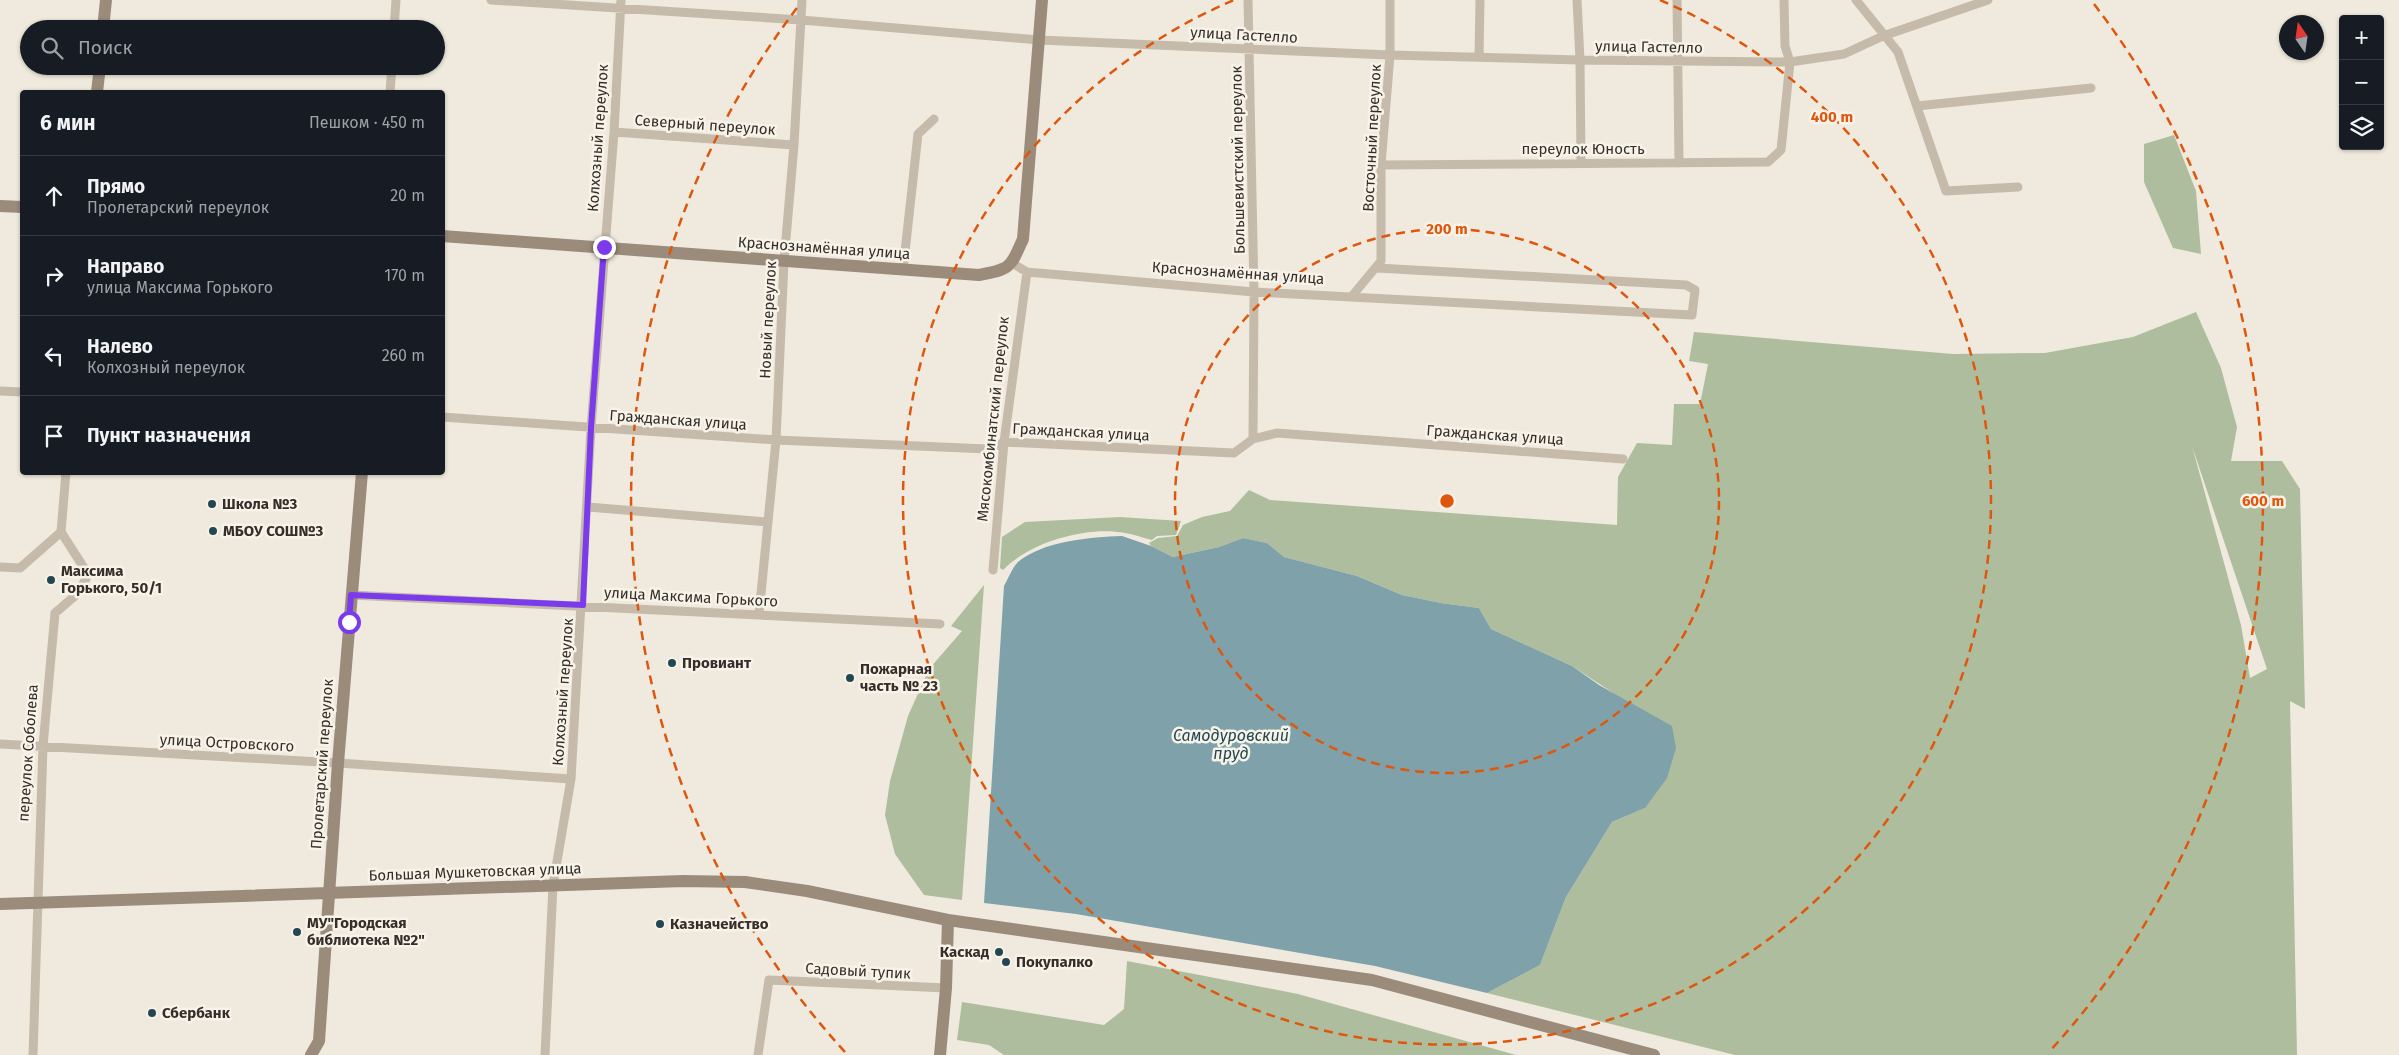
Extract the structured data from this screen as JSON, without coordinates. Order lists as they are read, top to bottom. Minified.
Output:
{"streets":{"main road":["Краснознамённая улица","Пролетарский переулок","Большая Мушкетовская улица"],"street":["улица Гастелло","Северный переулок","Колхозный переулок","Восточный переулок","переулок Юность","Большевистский переулок","Новый переулок","Мясокомбинатский переулок","Гражданская улица","улица Максима Горького","улица Островского","переулок Соболева","Садовый тупик"]},"crossings":[["улица Гастелло","Колхозный переулок"],["улица Гастелло","Восточный переулок"],["улица Гастелло","переулок Юность"],["улица Гастелло","Большевистский переулок"],["улица Гастелло","Новый переулок"],["Северный переулок","Колхозный переулок"],["Северный переулок","Новый переулок"],["Колхозный переулок","Краснознамённая улица"],["Колхозный переулок","Гражданская улица"],["Колхозный переулок","улица Максима Горького"],["Колхозный переулок","улица Островского"],["Колхозный переулок","Большая Мушкетовская улица"],["Восточный переулок","переулок Юность"],["Восточный переулок","Краснознамённая улица"],["Большевистский переулок","Краснознамённая улица"],["Большевистский переулок","Гражданская улица"],["Краснознамённая улица","Новый переулок"],["Краснознамённая улица","Мясокомбинатский переулок"],["Новый переулок","Гражданская улица"],["Новый переулок","улица Максима Горького"],["Мясокомбинатский переулок","Гражданская улица"],["улица Максима Горького","Пролетарский переулок"],["улица Островского","переулок Соболева"],["улица Островского","Пролетарский переулок"],["переулок Соболева","Большая Мушкетовская улица"],["Пролетарский переулок","Большая Мушкетовская улица"]],"water":["Самодуровский пруд"],"places":["Школа №3","МБОУ СОШ№3","Максима Горького, 50/1","Провиант","Пожарная часть № 23","Казначейство","МУ\"Городская библиотека №2\"","Каскад","Покупалко","Сбербанк"],"north":"top","page":{"map_buttons":["+","−"],"search":"Поиск","heading":["6 мин","Пешком · 450 m"],"list":[["Прямо","Пролетарский переулок","20 m"],["Направо","улица Максима Горького","170 m"],["Налево","Колхозный переулок","260 m"],"Пункт назначения"]},"rings":["400 m","200 m","600 m"]}
